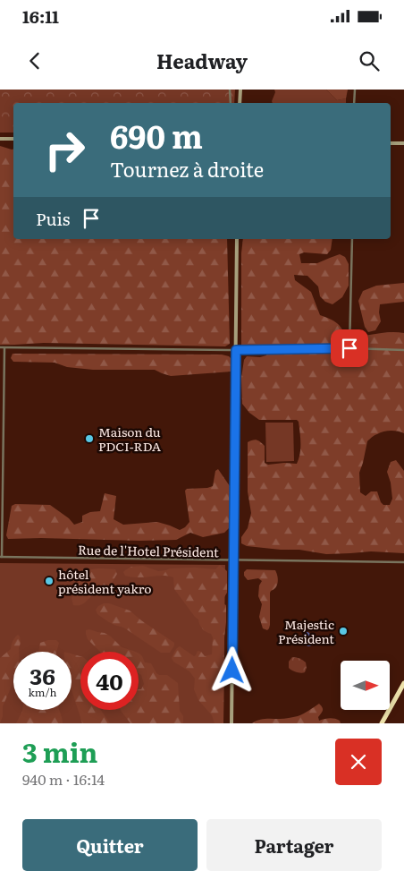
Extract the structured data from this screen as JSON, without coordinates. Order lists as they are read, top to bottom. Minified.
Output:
{"streets":{"street":["Rue de l'Hotel Président"]},"places":["Maison du PDCI-RDA","hôtel président yakro","Majestic Président"],"north":"right","page":{"status":"16:11","header":"Headway","turn":["690 m","Tournez à droite"],"then":"Puis","speed":"36 km/h","limit":"40","heading":["3 min","940 m · 16:14"],"buttons":["Quitter","Partager"]}}
